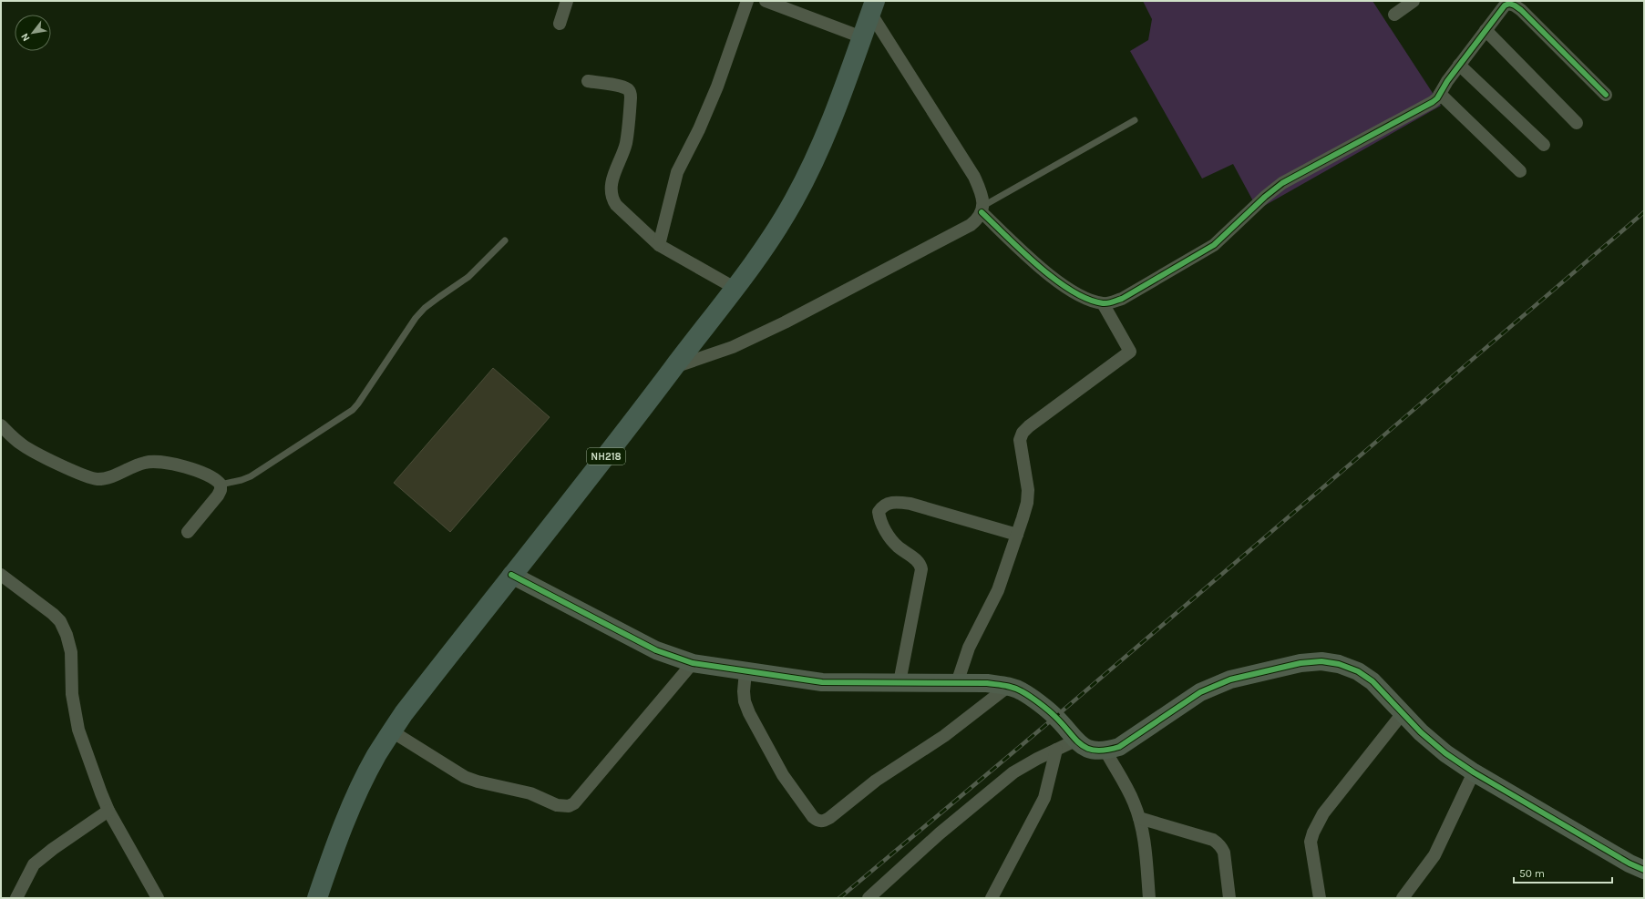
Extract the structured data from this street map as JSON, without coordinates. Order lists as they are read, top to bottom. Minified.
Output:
{"streets":{"highway":["NH218"]},"scale_bar":"50 m","north":"bottom left"}
